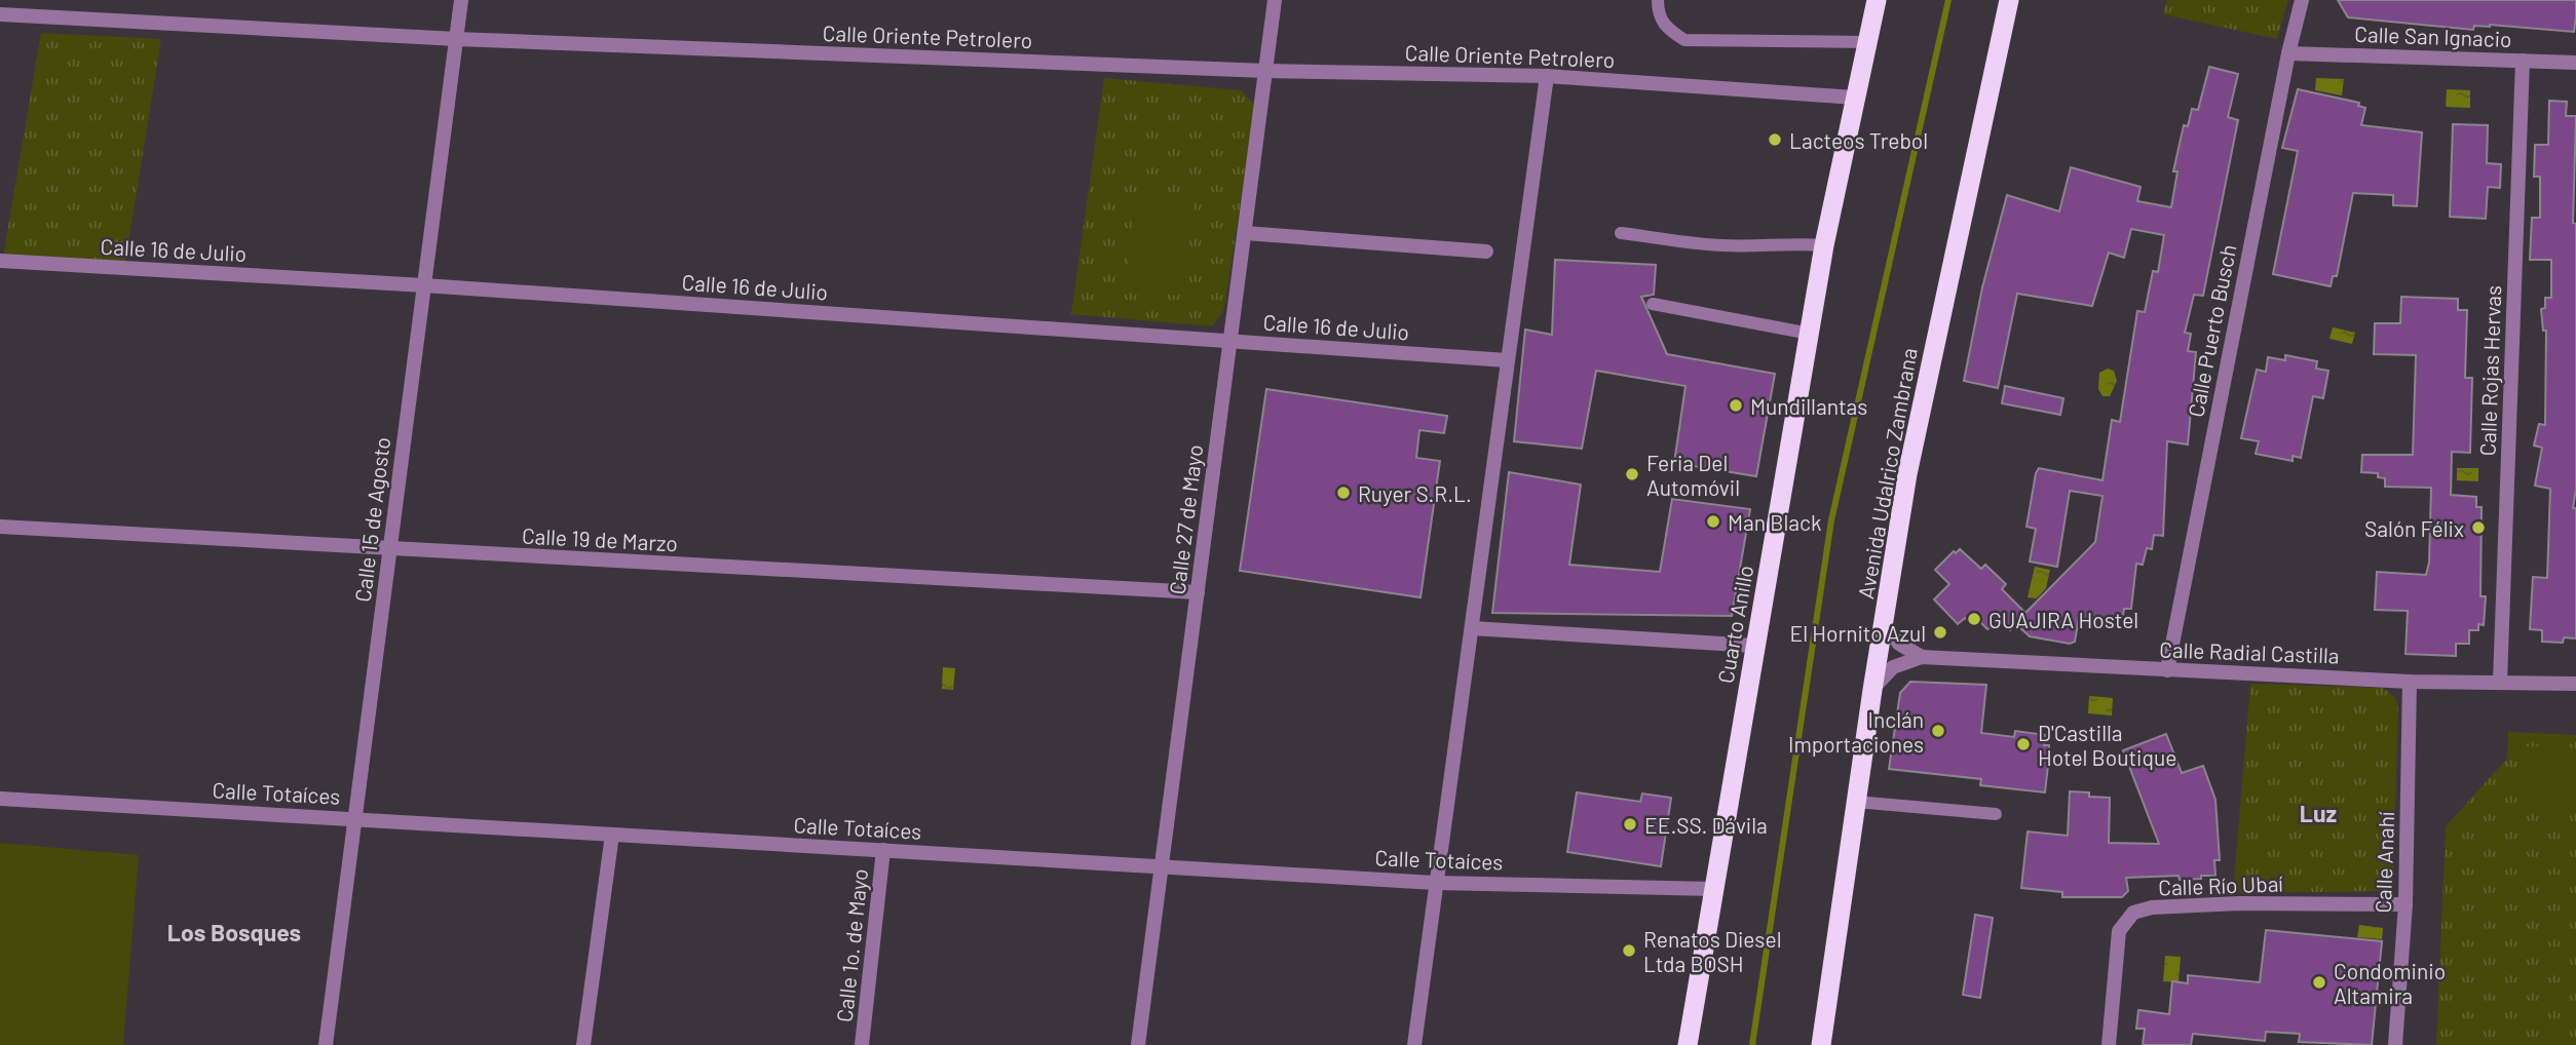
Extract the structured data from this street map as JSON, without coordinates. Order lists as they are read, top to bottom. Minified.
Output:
{"streets":{"highway":["Avenida Udalrico Zambrana","Cuarto Anillo"],"street":["Calle Oriente Petrolero","Calle San Ignacio","Calle 16 de Julio","Calle Puerto Busch","Calle Rojas Hervas","Calle 15 de Agosto","Calle 27 de Mayo","Calle 19 de Marzo","Calle Radial Castilla","Calle Totaíces","Calle Anahí","Calle Río Ubaí","Calle 1o. de Mayo"]},"crossings":[["Calle Oriente Petrolero","Calle 15 de Agosto"],["Calle Oriente Petrolero","Calle 27 de Mayo"],["Calle Oriente Petrolero","Cuarto Anillo"],["Calle San Ignacio","Calle Puerto Busch"],["Calle San Ignacio","Calle Rojas Hervas"],["Calle 16 de Julio","Calle 15 de Agosto"],["Calle 16 de Julio","Calle 27 de Mayo"],["Calle Puerto Busch","Calle Radial Castilla"],["Calle Rojas Hervas","Calle Radial Castilla"],["Avenida Udalrico Zambrana","Calle Radial Castilla"],["Calle 15 de Agosto","Calle 19 de Marzo"],["Calle 15 de Agosto","Calle Totaíces"],["Calle 27 de Mayo","Calle 19 de Marzo"],["Calle 27 de Mayo","Calle Totaíces"],["Cuarto Anillo","Calle Totaíces"],["Calle Radial Castilla","Calle Anahí"],["Calle Totaíces","Calle 1o. de Mayo"],["Calle Anahí","Calle Río Ubaí"]],"districts":["Luz","Los Bosques"],"places":["Lacteos Trebol","Mundillantas","Feria Del Automóvil","Ruyer S.R.L.","Man Black","Salón Félix","GUAJIRA Hostel","El Hornito Azul","Inclán Importaciones","D'Castilla Hotel Boutique","EE.SS. Dávila","Renatos Diesel Ltda BOSH","Condominio Altamira"]}
